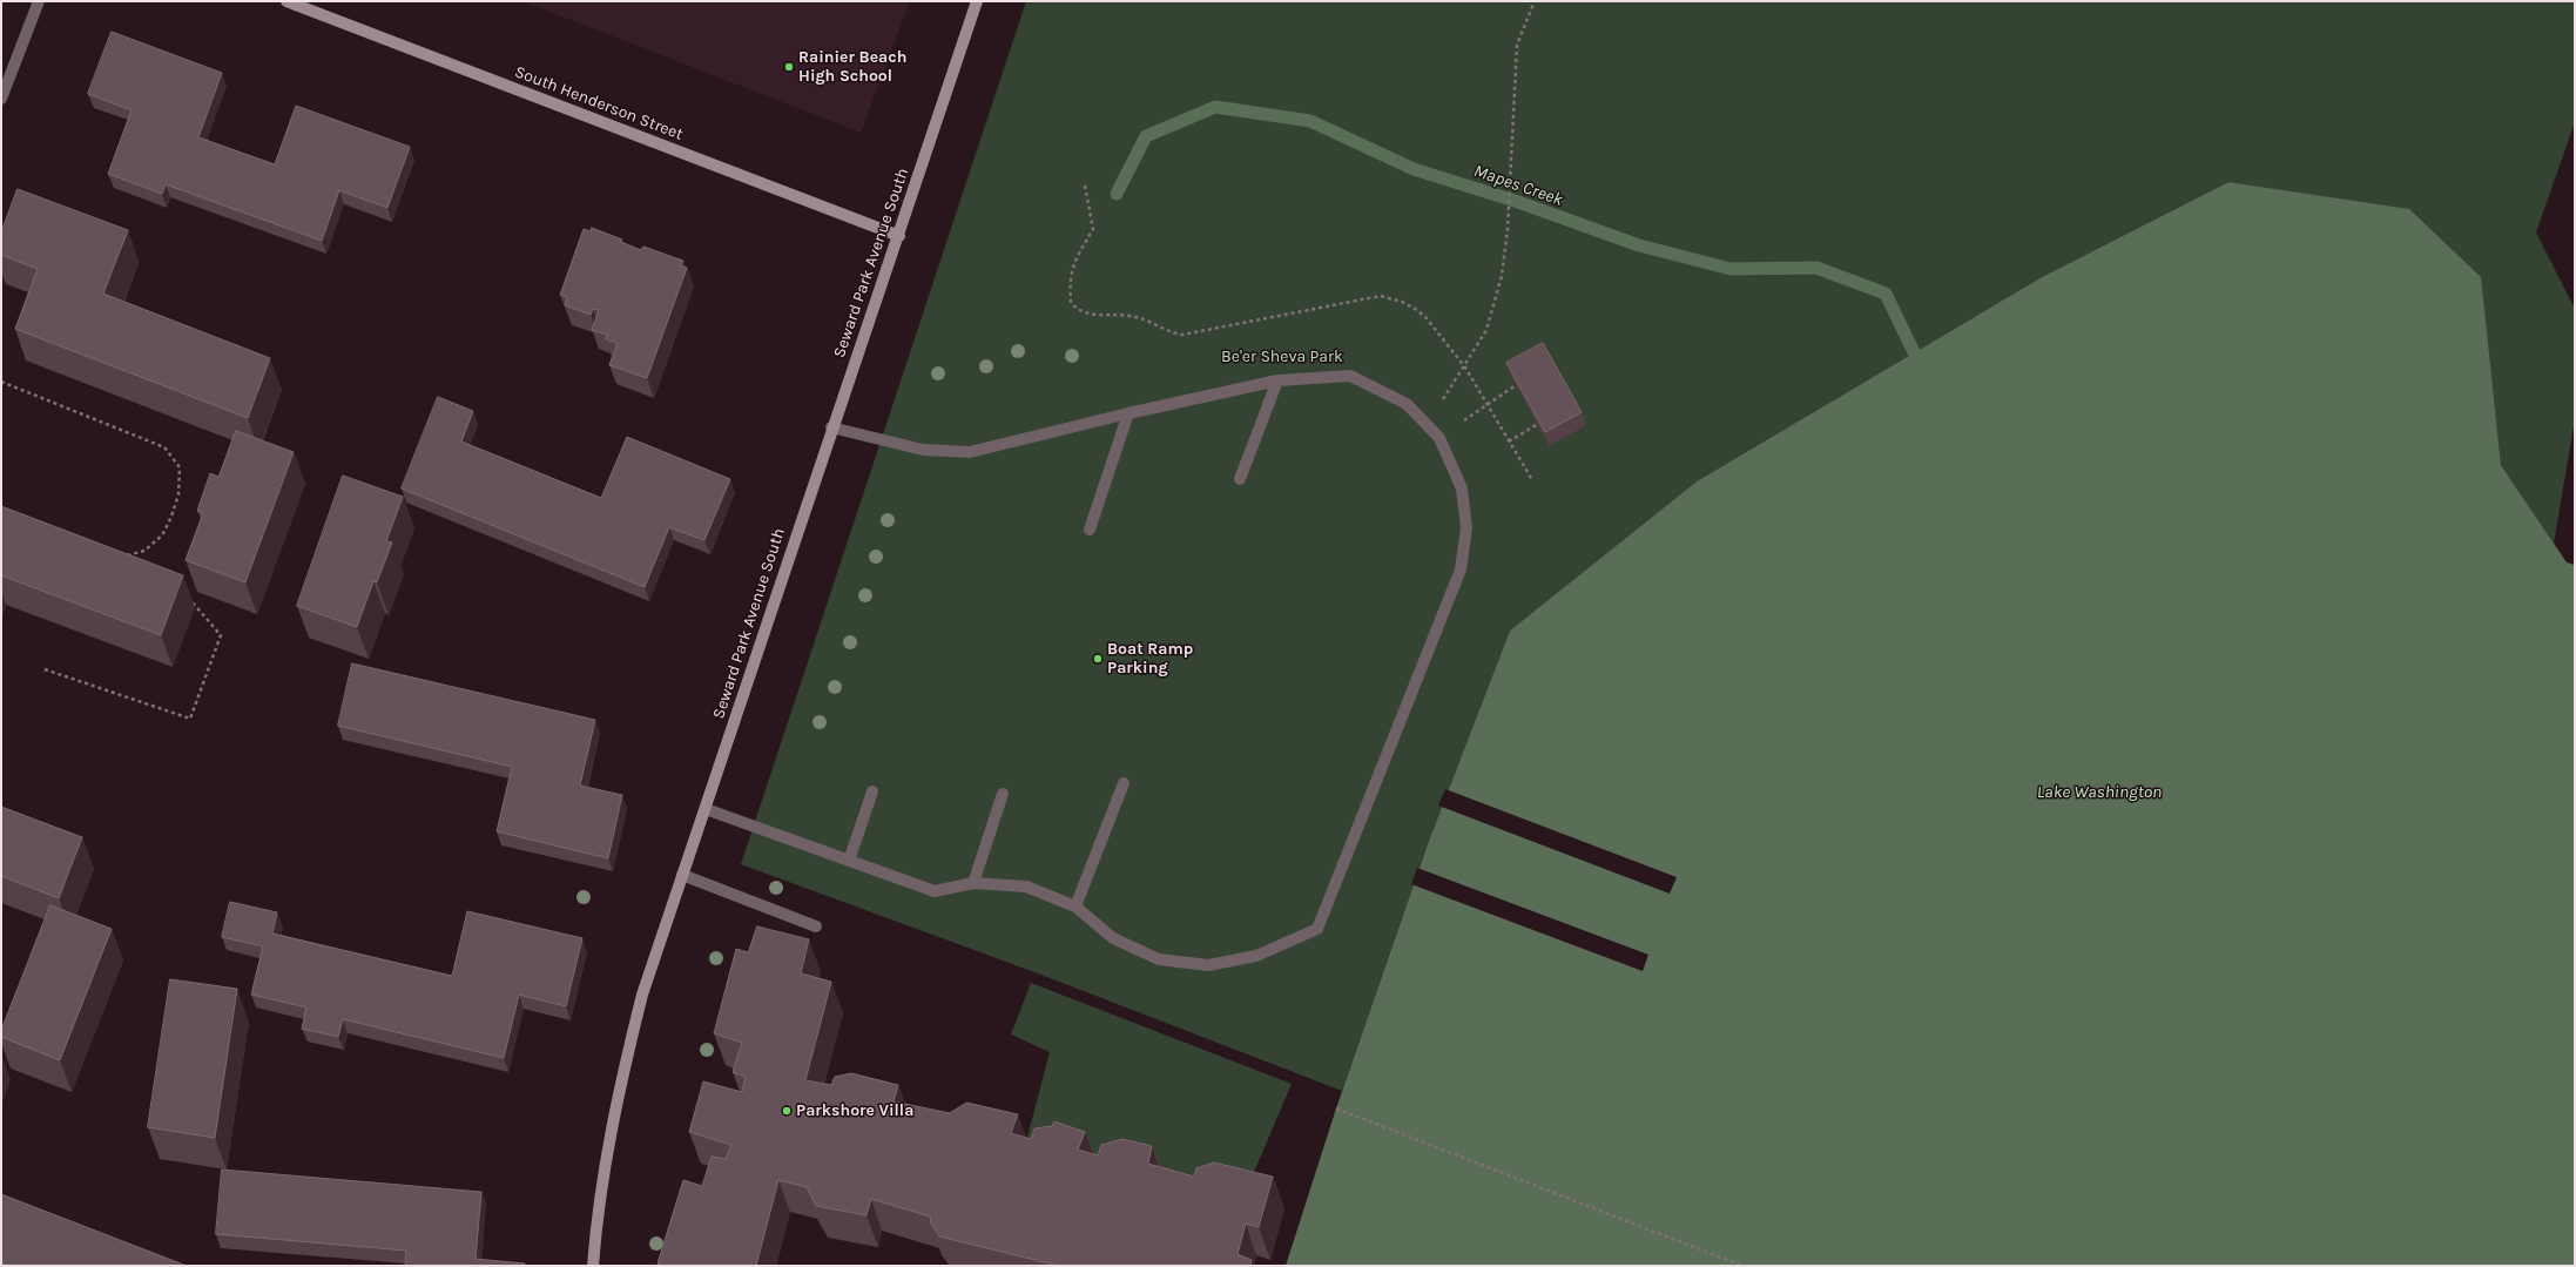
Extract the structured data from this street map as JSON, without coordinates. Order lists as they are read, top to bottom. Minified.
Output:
{"streets":{"street":["South Henderson Street","Seward Park Avenue South"]},"crossings":[["South Henderson Street","Seward Park Avenue South"]],"water":["Mapes Creek","Lake Washington"],"parks":["Be'er Sheva Park"],"places":["Rainier Beach High School","Boat Ramp Parking","Parkshore Villa"]}
